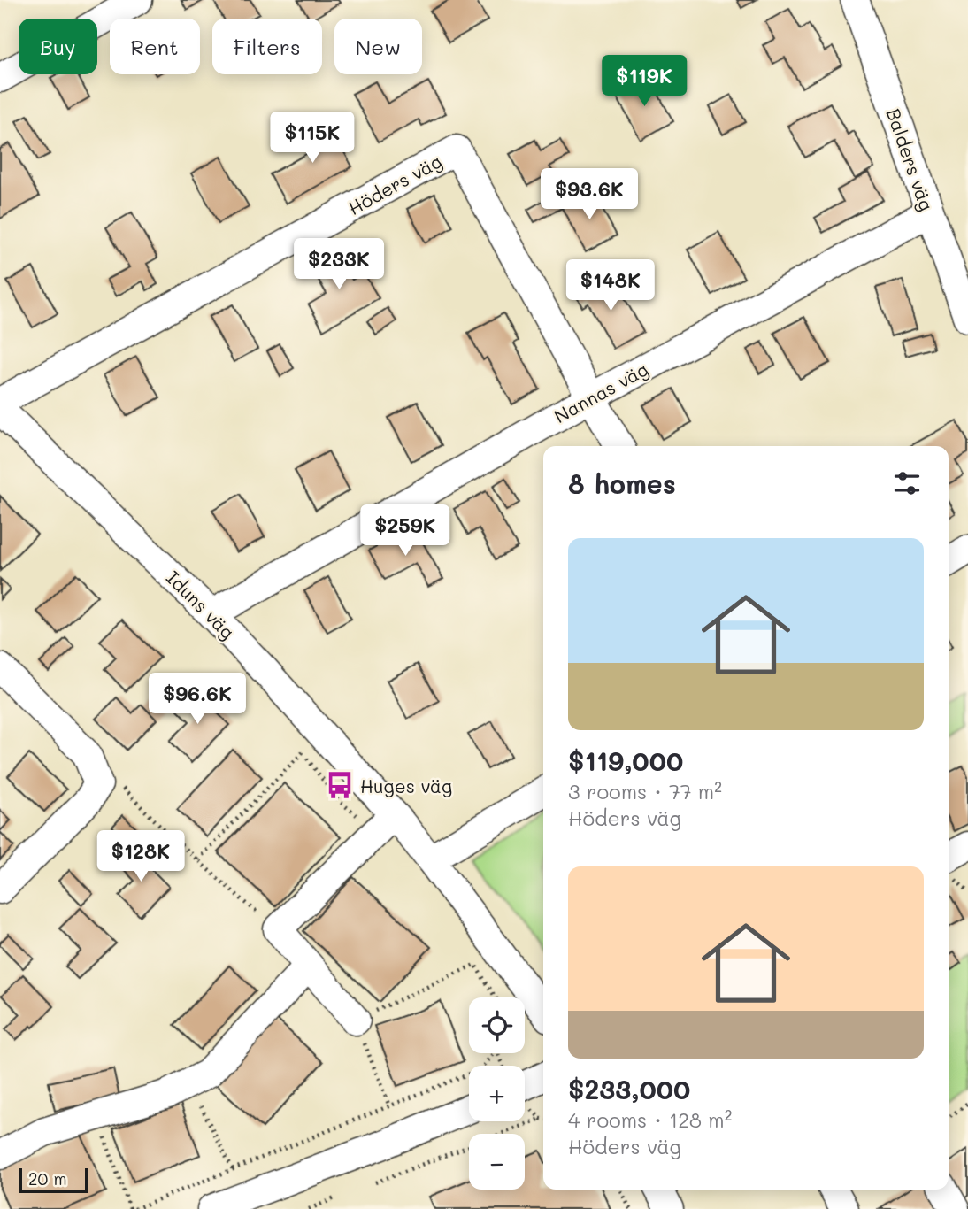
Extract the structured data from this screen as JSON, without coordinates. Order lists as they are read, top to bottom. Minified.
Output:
{"streets":{"street":["Balders väg","Höders väg","Nannas väg","Iduns väg"]},"crossings":[["Balders väg","Nannas väg"],["Höders väg","Nannas väg"],["Nannas väg","Iduns väg"]],"places":{"bus stop":["Huges väg"]},"scale_bar":"20 m","page":{"chip":["Buy","Rent","Filters","New"],"price":["$119K","$115K","$93.6K","$233K","$148K","$259K","$96.6K","$128K"],"heading":"8 homes","list":[{"name":"$119,000","note":"3 rooms · 77 m² · Höders väg"},{"name":"$233,000","note":"4 rooms · 128 m² · Höders väg"}],"map_buttons":["+","−"],"scale":"20 m"}}
